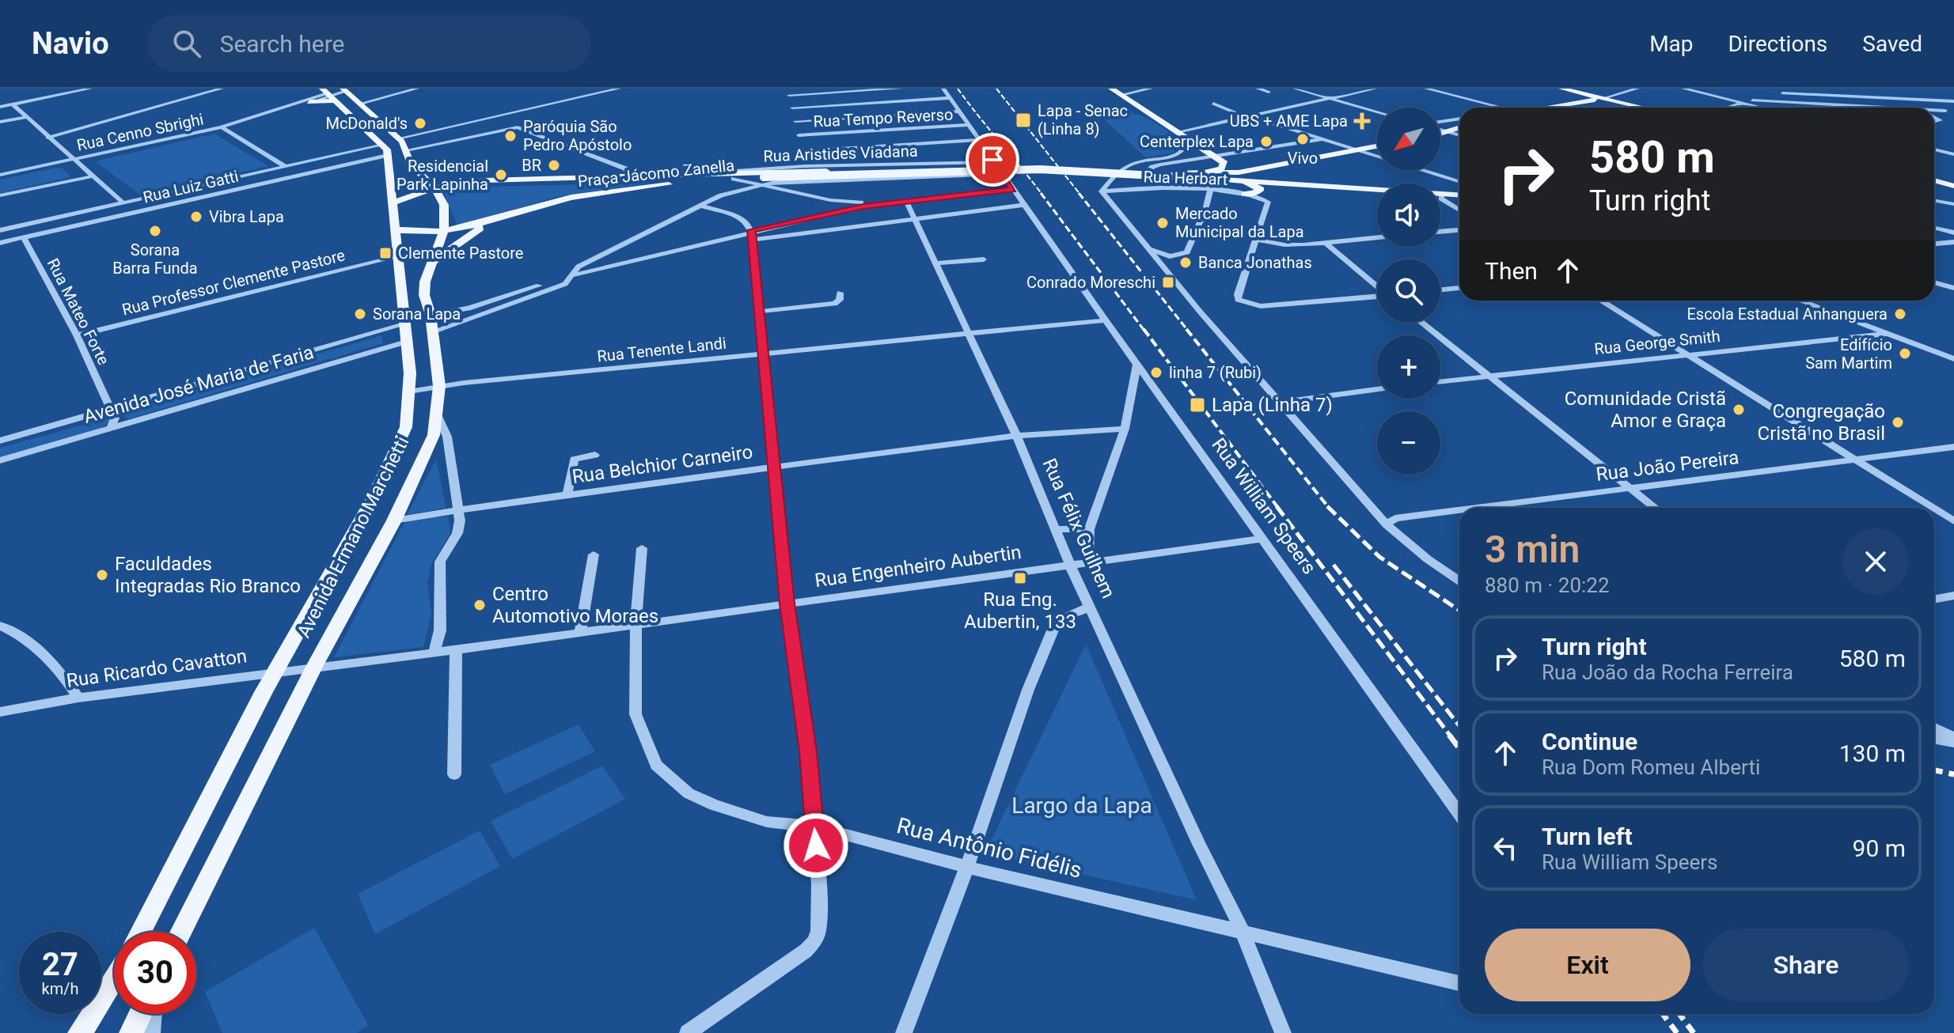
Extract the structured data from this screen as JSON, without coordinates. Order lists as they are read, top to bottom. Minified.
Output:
{"streets":{"main road":["Praça Jácomo Zanella","Avenida Ermano Marchetti"],"street":["Rua Tempo Reverso","Rua Cenno Sbrighi","Rua Aristides Viadana","Rua Herbart","Rua Luiz Gatti","Rua Professor Clemente Pastore","Rua Mateo Forte","Rua George Smith","Rua Tenente Landi","Avenida José Maria de Faria","Rua Belchior Carneiro","Rua João Pereira","Rua William Speers","Rua Félix Guilhem","Rua Engenheiro Aubertin","Rua Ricardo Cavatton","Rua Antônio Fidélis"]},"crossings":[["Rua Tempo Reverso","Rua William Speers"],["Rua Cenno Sbrighi","Avenida Ermano Marchetti"],["Rua Aristides Viadana","Praça Jácomo Zanella"],["Rua Aristides Viadana","Rua William Speers"],["Praça Jácomo Zanella","Avenida Ermano Marchetti"],["Rua Luiz Gatti","Rua Mateo Forte"],["Rua Luiz Gatti","Avenida Ermano Marchetti"],["Rua Professor Clemente Pastore","Rua Mateo Forte"],["Rua Professor Clemente Pastore","Avenida Ermano Marchetti"],["Rua Mateo Forte","Avenida José Maria de Faria"],["Rua Tenente Landi","Rua William Speers"],["Rua Tenente Landi","Rua Félix Guilhem"],["Rua Tenente Landi","Avenida Ermano Marchetti"],["Avenida José Maria de Faria","Avenida Ermano Marchetti"],["Rua Belchior Carneiro","Rua Félix Guilhem"],["Rua Belchior Carneiro","Avenida Ermano Marchetti"],["Rua William Speers","Rua Engenheiro Aubertin"],["Rua Félix Guilhem","Rua Engenheiro Aubertin"],["Rua Félix Guilhem","Rua Antônio Fidélis"],["Avenida Ermano Marchetti","Rua Engenheiro Aubertin"],["Avenida Ermano Marchetti","Rua Ricardo Cavatton"],["Rua Engenheiro Aubertin","Rua Ricardo Cavatton"],["Rua Engenheiro Aubertin","Rua Antônio Fidélis"]],"parks":["Largo da Lapa"],"places":{"transit":["Lapa - Senac (Linha 8)","Clemente Pastore","Conrado Moreschi","Lapa (Linha 7)","Rua Eng. Aubertin, 133"],"health":["UBS + AME Lapa"],"other":["McDonald's","Paróquia São Pedro Apóstolo","Vivo","Centerplex Lapa","BR","Residencial Park Lapinha","Vibra Lapa","Mercado Municipal da Lapa","Sorana Barra Funda","Banca Jonathas","Sorana Lapa","Escola Estadual Anhanguera","Edifício Sam Martim","linha 7 (Rubi)","Comunidade Cristã Amor e Graça","Congregação Cristã no Brasil","Faculdades Integradas Rio Branco","Centro Automotivo Moraes"]},"north":"bottom left","page":{"header":"Navio","search":"Search here","nav":["Map","Directions","Saved"],"map_buttons":["+","−"],"turn":["580 m","Turn right"],"then":"Then","heading":["3 min","880 m · 20:22"],"list":[{"name":"Turn right","note":"Rua João da Rocha Ferreira","value":"580 m"},{"name":"Continue","note":"Rua Dom Romeu Alberti","value":"130 m"},{"name":"Turn left","note":"Rua William Speers","value":"90 m"}],"buttons":["Exit","Share"],"speed":"27 km/h","limit":"30"}}
